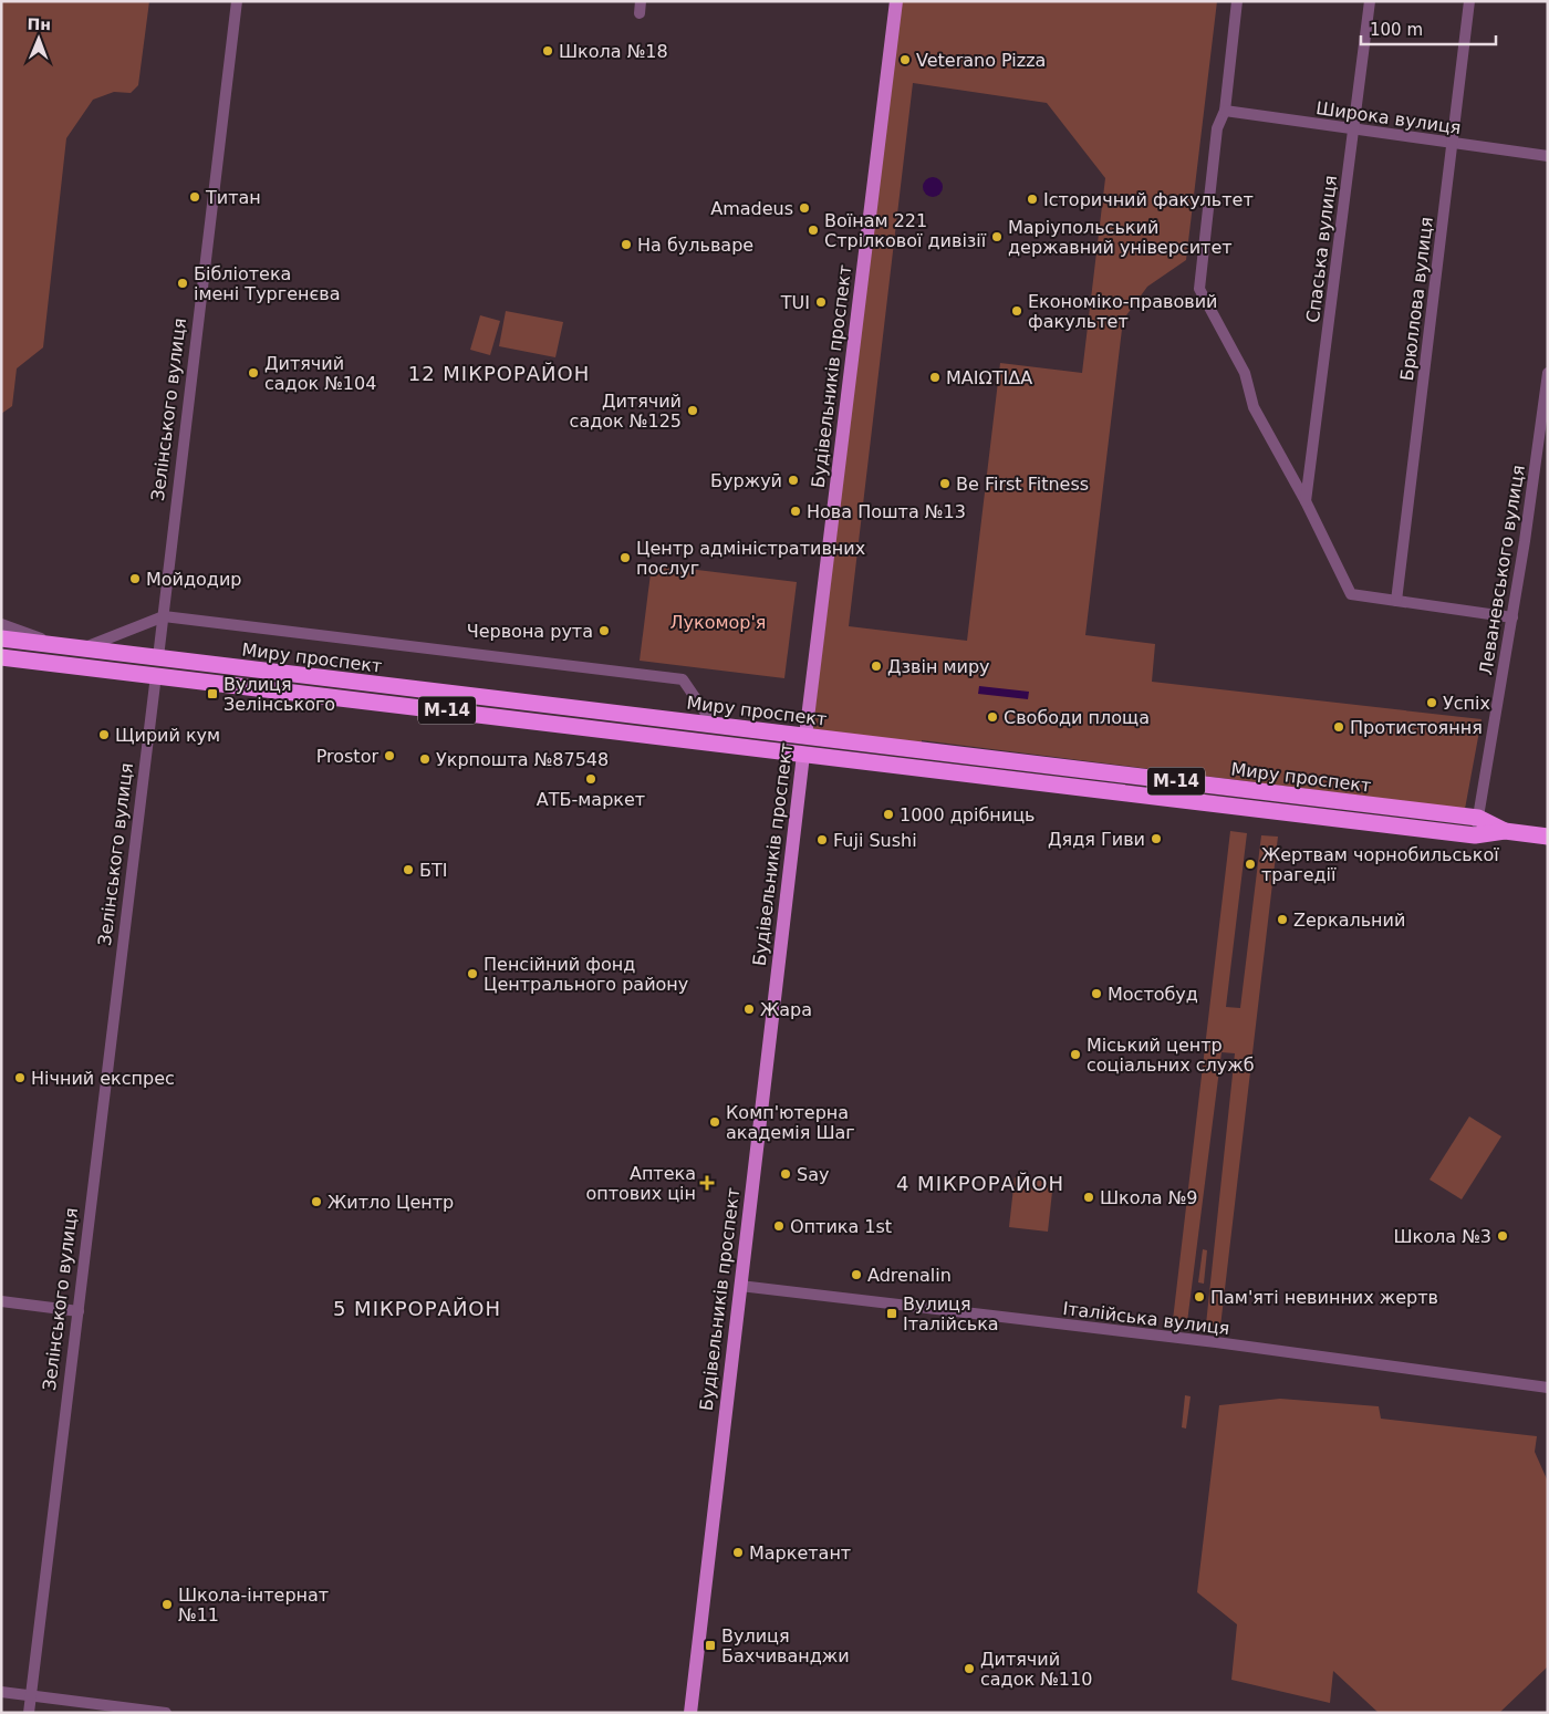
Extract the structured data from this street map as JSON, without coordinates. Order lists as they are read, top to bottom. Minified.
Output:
{"streets":{"highway":["Будівельників проспект","Зелінського вулиця","Миру проспект","М-14"],"street":["Широка вулиця","Спаська вулиця","Брюллова вулиця","Леваневського вулиця","Італійська вулиця"]},"crossings":[["Широка вулиця","Спаська вулиця"],["Широка вулиця","Брюллова вулиця"],["Будівельників проспект","Миру проспект"],["Будівельників проспект","Італійська вулиця"],["Зелінського вулиця","Миру проспект"],["Леваневського вулиця","Миру проспект"]],"districts":["12 МІКРОРАЙОН","4 МІКРОРАЙОН","5 МІКРОРАЙОН"],"parks":["Лукомор'я"],"places":{"other":["Школа №18","Veterano Pizza","Титан","Історичний факультет","Amadeus","Воїнам 221 Стрілкової дивізії","Маріупольський державний університет","На бульваре","Бібліотека імені Тургенєва","TUI","Економіко-правовий факультет","Дитячий садок №104","ΜΑΙΩΤΙΔΑ","Дитячий садок №125","Буржуӣ","Be First Fitness","Нова Пошта №13","Центр адміністративних послуг","Мойдодир","Червона рута","Дзвін миру","Успіх","Свободи площа","Протистояння","Щирий кум","Prostor","Укрпошта №87548","АТБ-маркет","1000 дрібниць","Дядя Гиви","Fuji Sushi","Жертвам чорнобильської трагедії","БТІ","Zеркальний","Пенсійний фонд Центрального району","Мостобуд","Жара","Міський центр соціальних служб","Нічний експрес","Комп'ютерна академія Шаг","Say","Школа №9","Житло Центр","Оптика 1st","Школа №3","Adrenalin","Пам'яті невинних жертв","Маркетант","Школа-інтернат №11","Дитячий садок №110"],"transit":["Вулиця Зелінського","Вулиця Італійська","Вулиця Бахчиванджи"],"health":["Аптека оптових цін"]},"scale_bar":"100 m","north":"top"}
